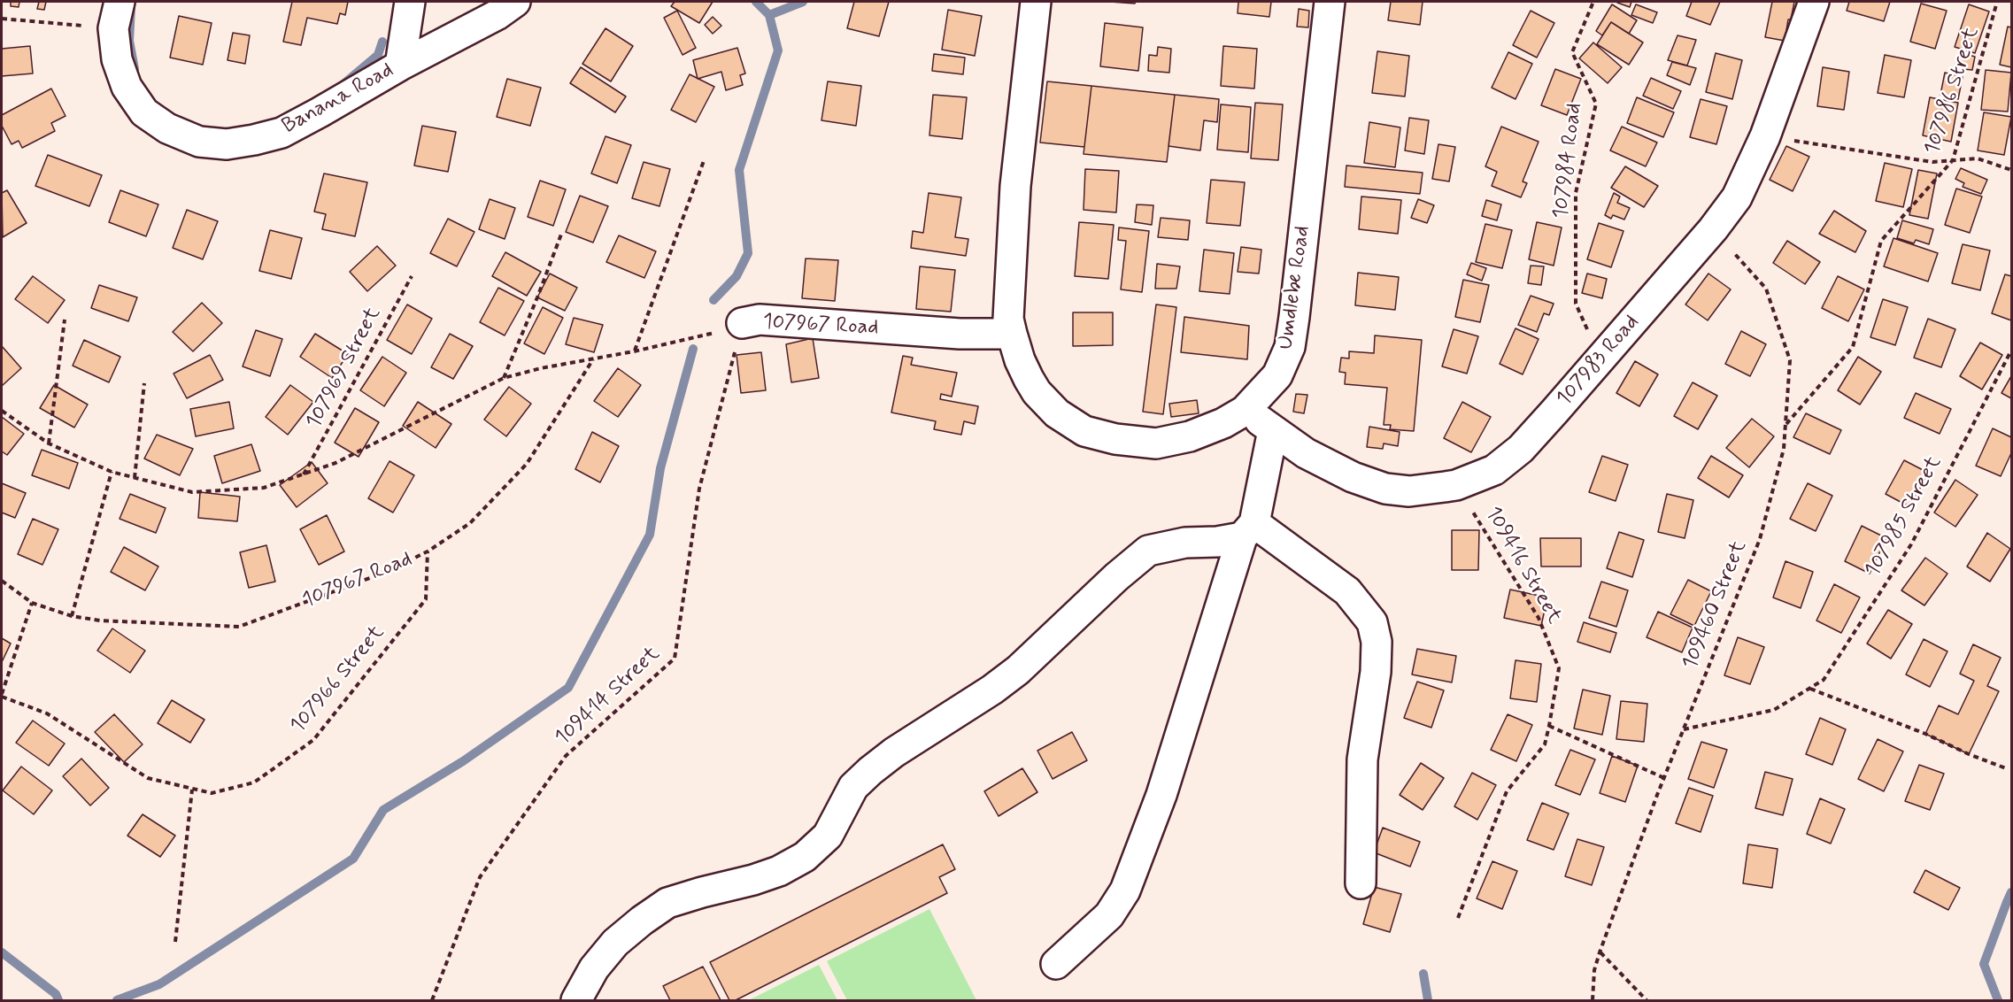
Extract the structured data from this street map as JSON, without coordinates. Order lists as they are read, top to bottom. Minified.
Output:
{"streets":{"street":["Banana Road","Umdlebe Road","107967 Road","107983 Road"],"path":["107986 Street","107984 Road","107969 Street","107985 Street","109416 Street","109460 Street","107966 Street","109414 Street"]},"crossings":[["107986 Street","109460 Street"],["107984 Road","107983 Road"],["Umdlebe Road","107967 Road"],["Umdlebe Road","107983 Road"],["107967 Road","107969 Street"],["107967 Road","107966 Street"],["107967 Road","109414 Street"],["107983 Road","109416 Street"],["107983 Road","109460 Street"],["107985 Street","109460 Street"]]}
